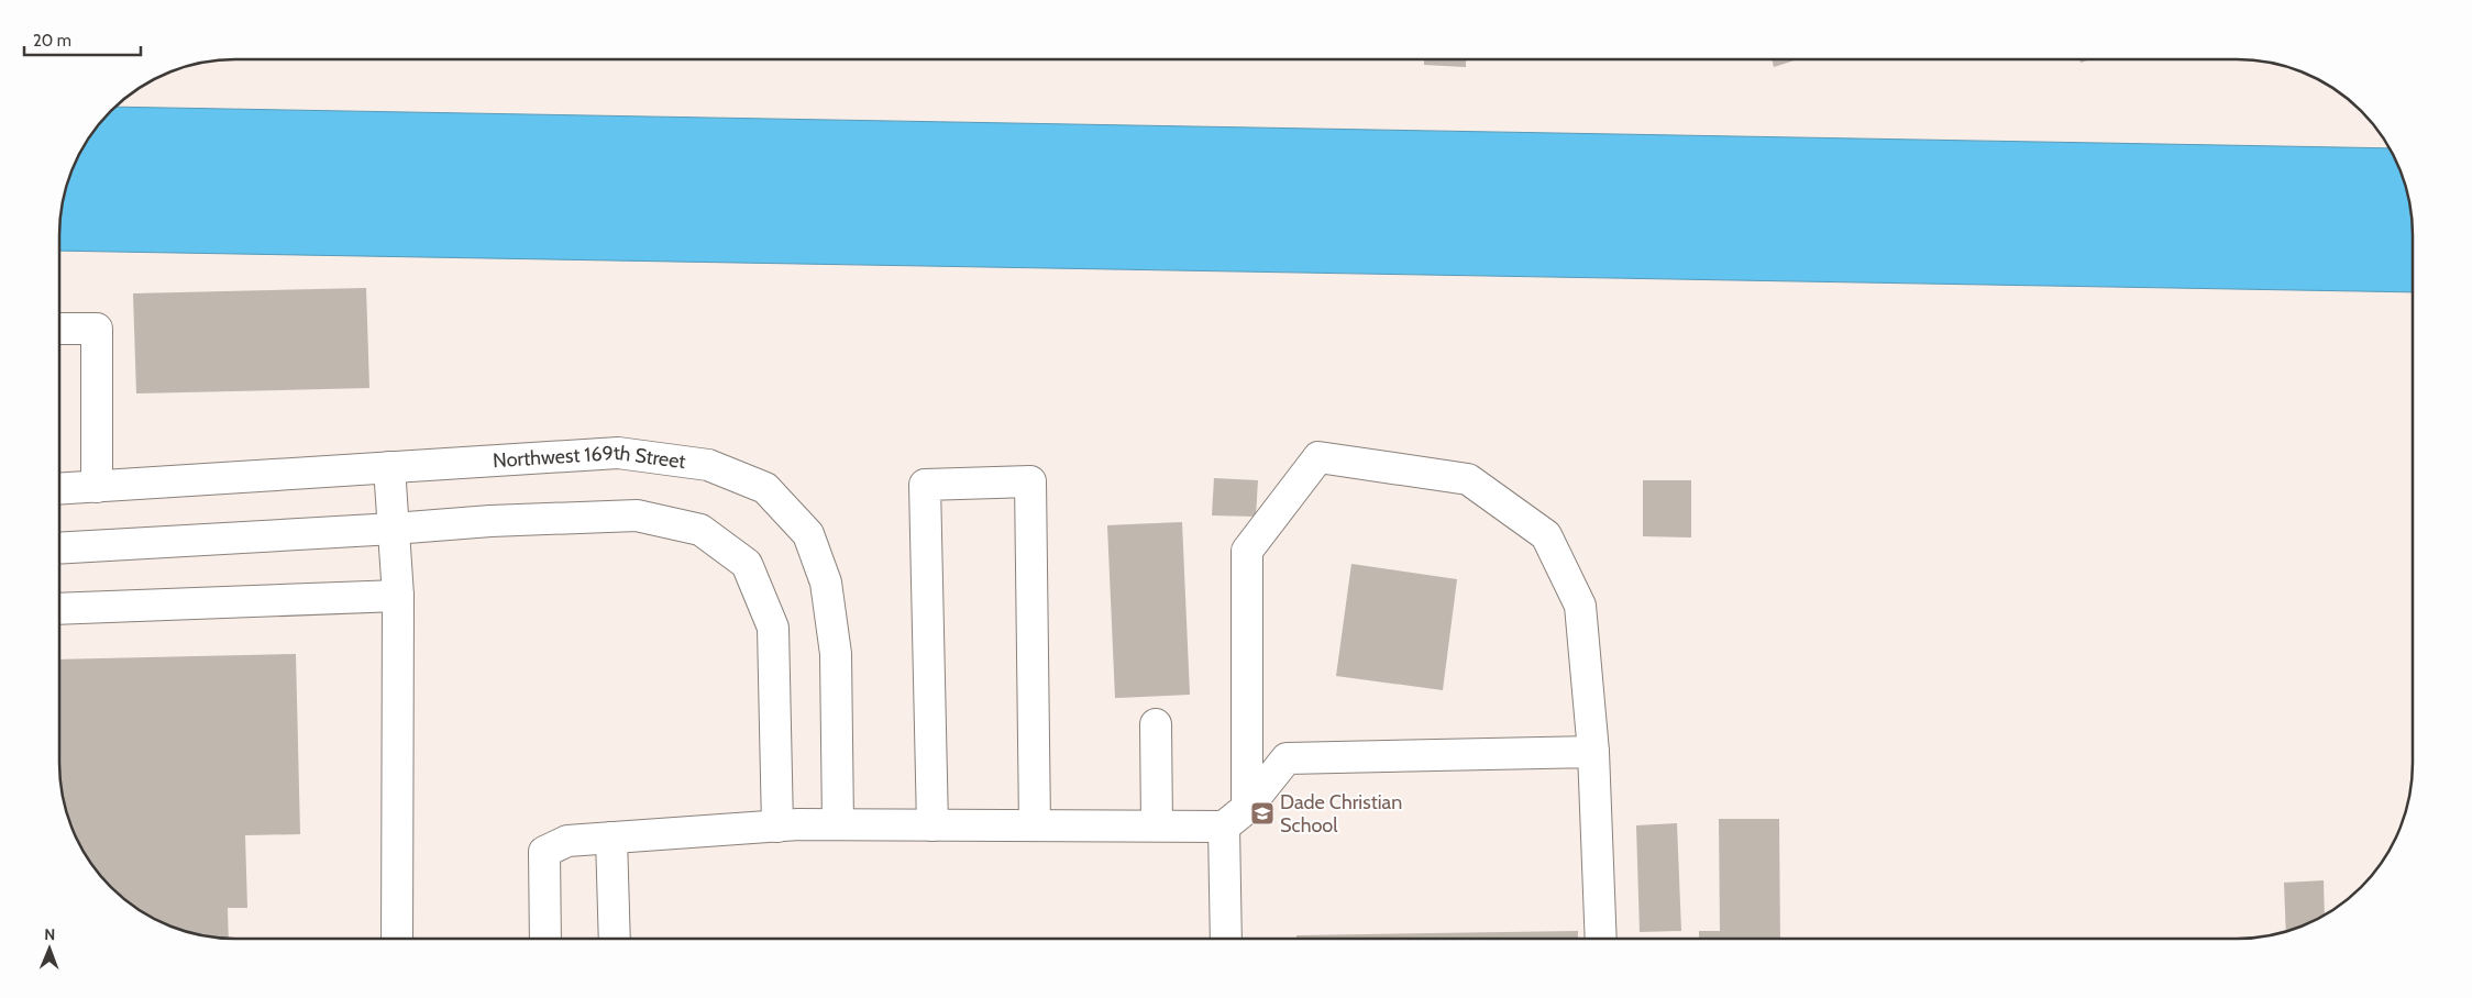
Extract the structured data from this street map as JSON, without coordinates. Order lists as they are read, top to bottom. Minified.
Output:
{"streets":{"street":["Northwest 169th Street"]},"places":{"school or university":["Dade Christian School"]},"scale_bar":"20 m","north":"top"}
